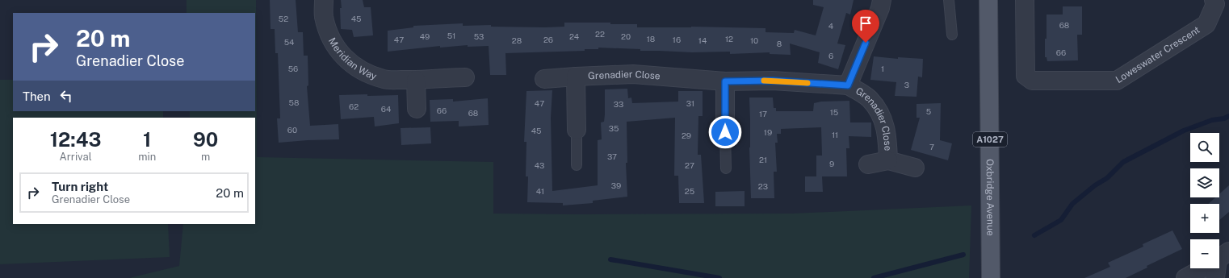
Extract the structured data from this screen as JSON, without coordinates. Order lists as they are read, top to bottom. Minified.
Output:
{"streets":{"main road":["A1027","Oxbridge Avenue"],"street":["Loweswater Crescent","Meridian Way","Grenadier Close"]},"house_numbers":["52","45","68","4","22","51","49","53","24","20","18","12","47","26","16","28","14","10","54","8","66","6","56","1","3","58","47","31","33","62","64","66","5","15","68","17","35","60","45","19","11","29","7","37","21","9","43","27","39","23","41","25"],"page":{"turn":["20 m","Grenadier Close"],"then":"Then","eta":["12:43","Arrival","1","min","90","m"],"map_buttons":["+","−"],"list":[{"name":"Turn right","note":"Grenadier Close","value":"20 m"}]}}
